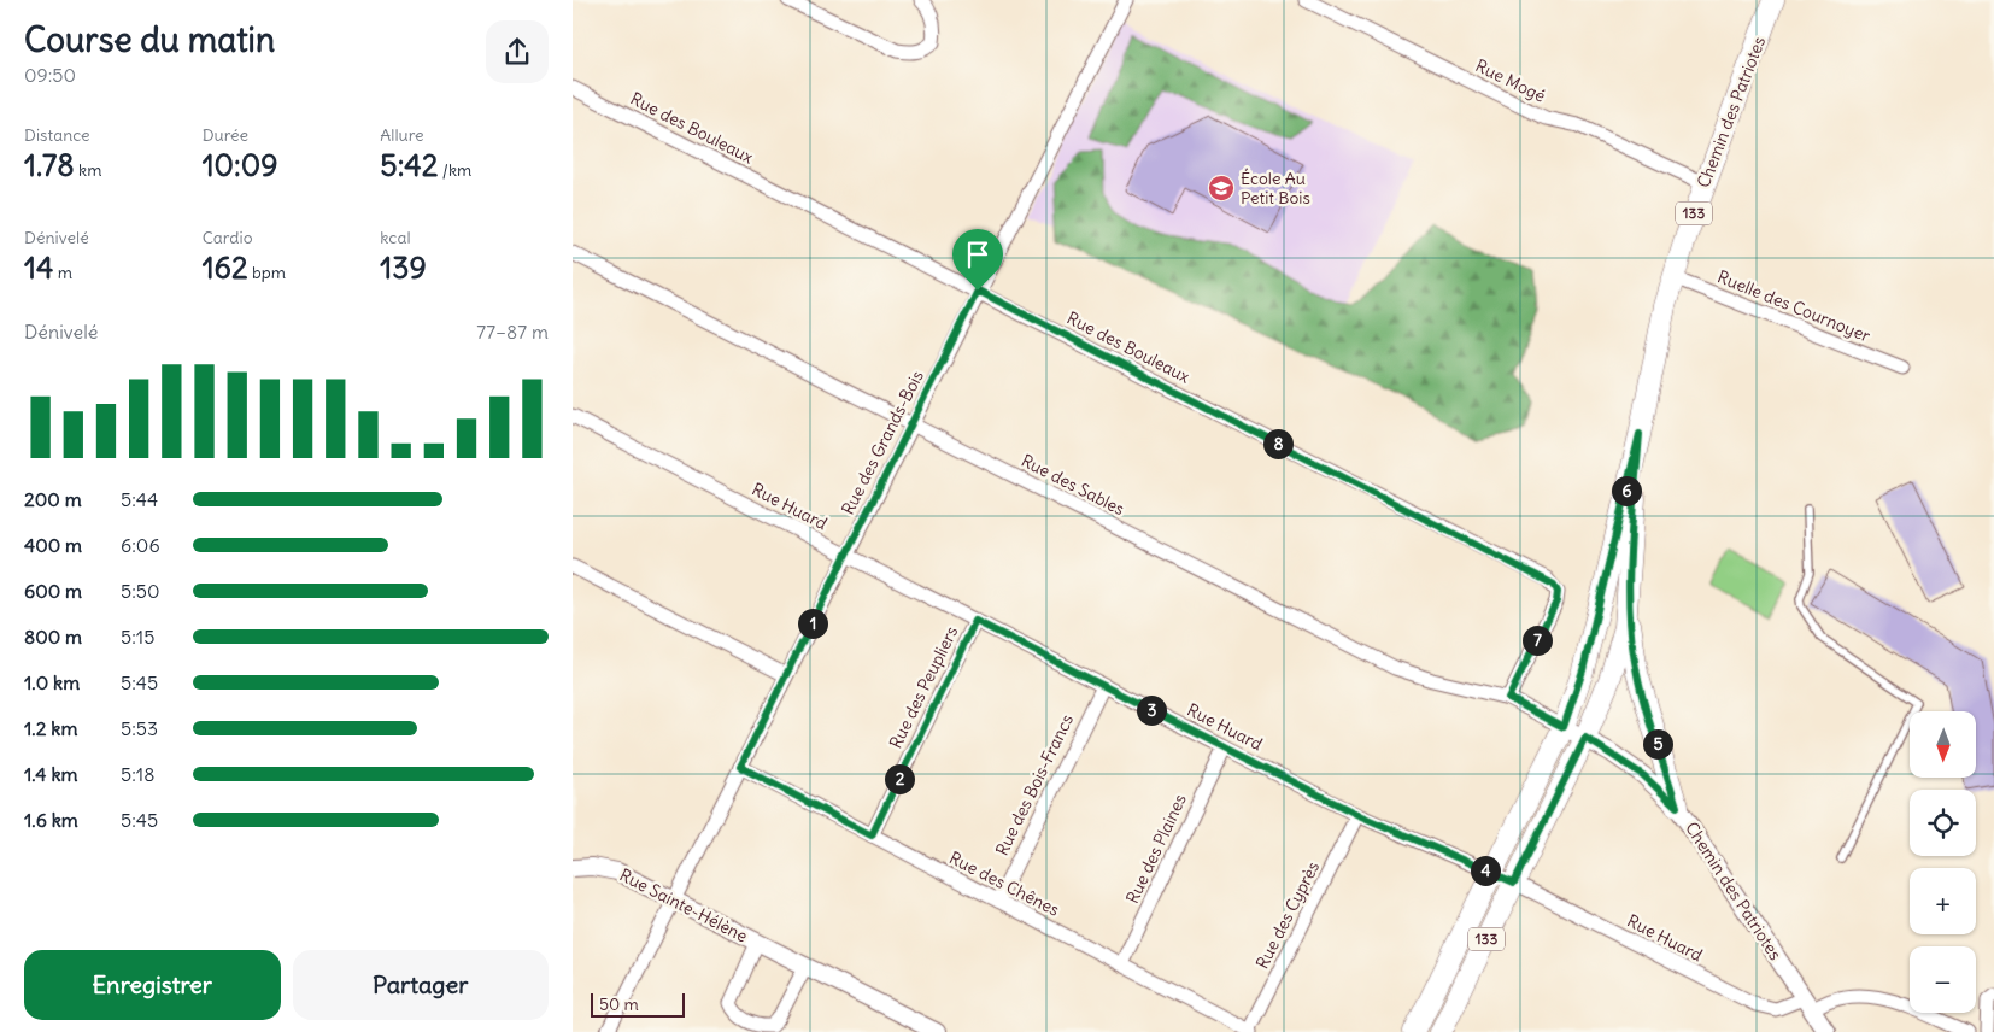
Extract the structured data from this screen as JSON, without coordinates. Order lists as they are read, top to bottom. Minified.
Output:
{"streets":{"main road":["Chemin des Patriotes","133"],"street":["Rue Mogé","Rue des Bouleaux","Ruelle des Cournoyer","Rue des Grands-Bois","Rue des Sables","Rue Huard","Rue des Peupliers","Rue des Bois-Francs","Rue des Plaines","Rue des Chênes","Rue Sainte-Hélène","Rue des Cyprès"]},"crossings":[["Rue Mogé","Chemin des Patriotes"],["Chemin des Patriotes","133"],["Chemin des Patriotes","Ruelle des Cournoyer"],["Chemin des Patriotes","Rue des Sables"],["Chemin des Patriotes","Rue Huard"],["Rue des Bouleaux","Rue des Grands-Bois"],["Rue des Bouleaux","Rue des Sables"],["133","Rue des Sables"],["133","Rue Huard"],["Rue des Grands-Bois","Rue des Sables"],["Rue des Grands-Bois","Rue Huard"],["Rue des Grands-Bois","Rue des Chênes"],["Rue des Grands-Bois","Rue Sainte-Hélène"],["Rue Huard","Rue des Peupliers"],["Rue Huard","Rue des Bois-Francs"],["Rue Huard","Rue des Plaines"],["Rue Huard","Rue des Cyprès"],["Rue des Peupliers","Rue des Chênes"],["Rue des Bois-Francs","Rue des Chênes"],["Rue des Plaines","Rue des Chênes"],["Rue des Chênes","Rue des Cyprès"]],"places":{"school or university":["École Au Petit Bois"]},"scale_bar":"50 m","north":"bottom","page":{"heading":["Course du matin","09:50"],"stats":[["Distance","1.78 km"],["Durée","10:09"],["Allure","5:42 /km"],["Dénivelé","14 m"],["Cardio","162 bpm"],["kcal","139"]],"chart":["Dénivelé","77–87 m"],"pins":["8","6","1","7","3","5","2","4"],"list":[{"name":"200 m","note":"5:44"},{"name":"400 m","note":"6:06"},{"name":"600 m","note":"5:50"},{"name":"800 m","note":"5:15"},{"name":"1.0 km","note":"5:45"},{"name":"1.2 km","note":"5:53"},{"name":"1.4 km","note":"5:18"},{"name":"1.6 km","note":"5:45"}],"map_buttons":["+","−"],"buttons":["Enregistrer","Partager"],"scale":"50 m"}}
